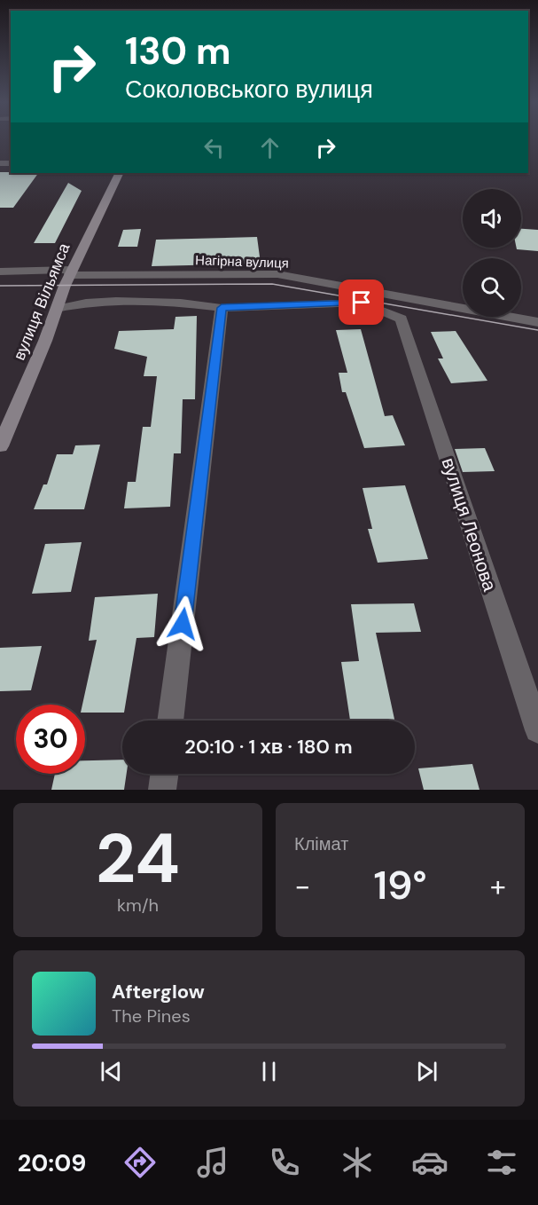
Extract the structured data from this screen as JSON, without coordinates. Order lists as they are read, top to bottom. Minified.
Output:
{"streets":{"street":["Нагірна вулиця","вулиця Вільямса","вулиця Леонова"]},"crossings":[["Нагірна вулиця","вулиця Вільямса"]],"page":{"turn":["130 m","Соколовського вулиця"],"limit":"30","trip":"20:10 · 1 хв · 180 m","tile":[["24","km/h"],"Клімат"],"heat":["−","19°","+"],"song":["Afterglow","The Pines"],"tabs":"20:09"}}
